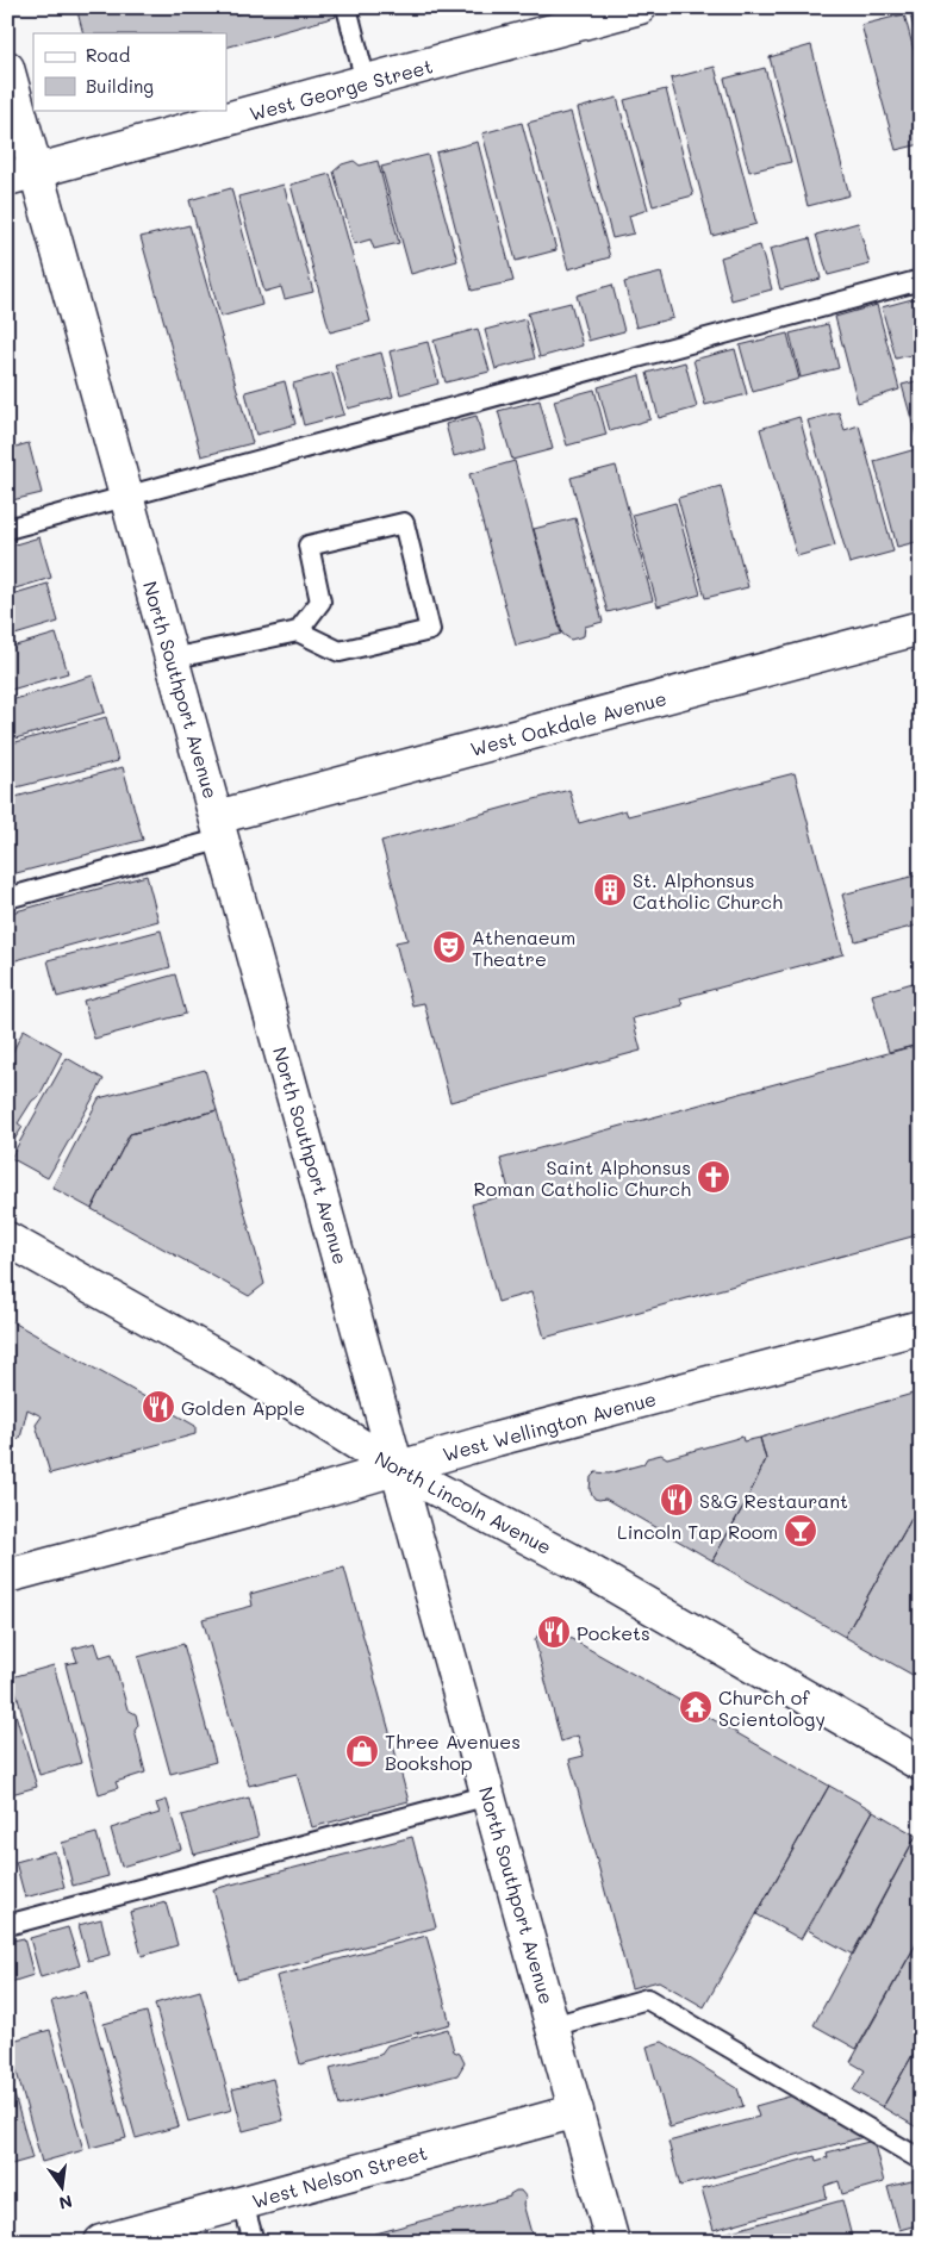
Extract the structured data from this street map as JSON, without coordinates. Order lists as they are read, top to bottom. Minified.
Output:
{"streets":{"street":["West George Street","North Southport Avenue","West Oakdale Avenue","West Wellington Avenue","North Lincoln Avenue","West Nelson Street"]},"crossings":[["West George Street","North Southport Avenue"],["North Southport Avenue","West Oakdale Avenue"],["North Southport Avenue","West Wellington Avenue"],["North Southport Avenue","North Lincoln Avenue"],["North Southport Avenue","West Nelson Street"],["West Wellington Avenue","North Lincoln Avenue"]],"places":{"building":["St. Alphonsus Catholic Church"],"theatre":["Athenaeum Theatre"],"church":["Saint Alphonsus Roman Catholic Church"],"restaurant":["Golden Apple","S&G Restaurant","Pockets"],"bar":["Lincoln Tap Room"],"temple":["Church of Scientology"],"shop":["Three Avenues Bookshop"]},"legend":["Road","Building"],"north":"bottom"}
